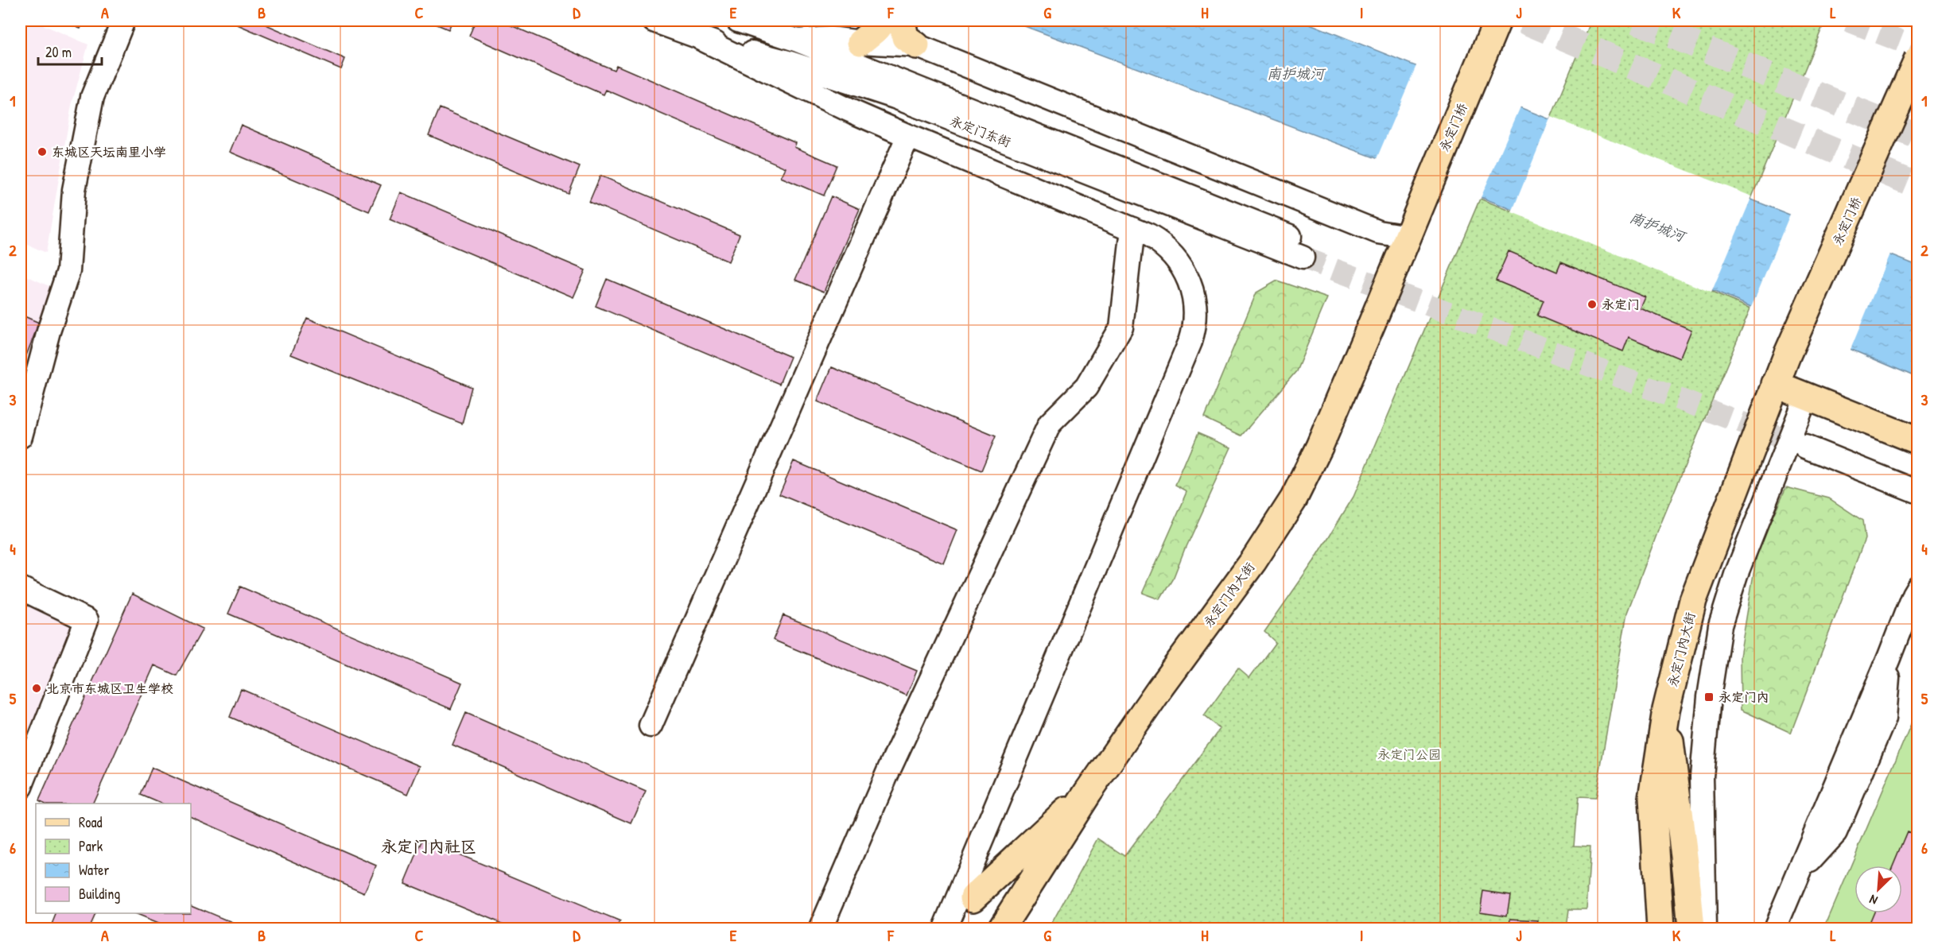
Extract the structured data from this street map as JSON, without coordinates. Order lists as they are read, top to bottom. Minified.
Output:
{"streets":{"main road":["永定门桥","永定门内大街"],"street":["永定门东街"]},"crossings":[["永定门桥","永定门内大街"]],"districts":["永定门内社区"],"water":["南护城河"],"parks":["永定门公园"],"places":{"other":["东城区天坛南里小学","永定门","北京市东城区卫生学校"],"transit":["永定门内"]},"legend":["Road","Park","Water","Building"],"scale_bar":"20 m","north":"bottom left","grid":{"columns":["A","B","C","D","E","F","G","H","I","J","K","L"],"rows":["1","2","3","4","5","6"]}}
